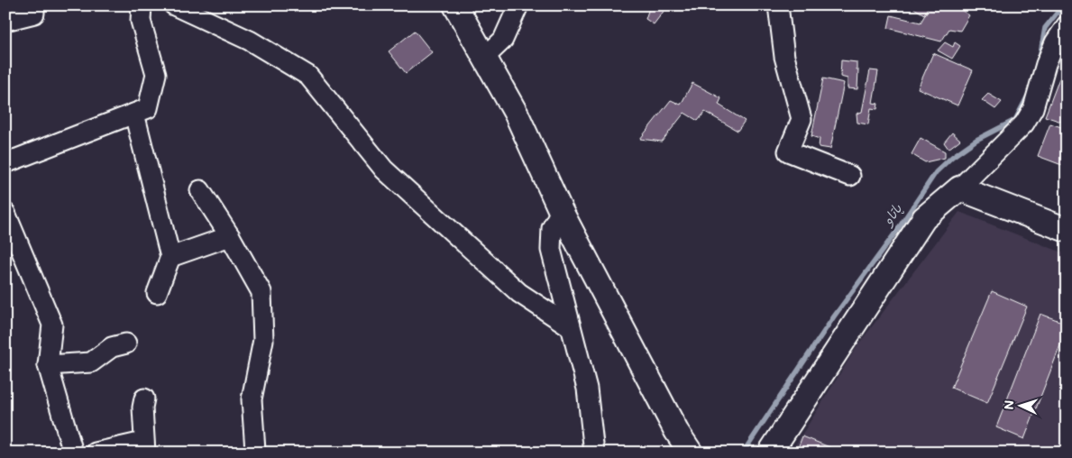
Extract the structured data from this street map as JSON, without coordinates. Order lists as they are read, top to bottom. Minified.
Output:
{"water":["پاتاو"],"north":"left"}
